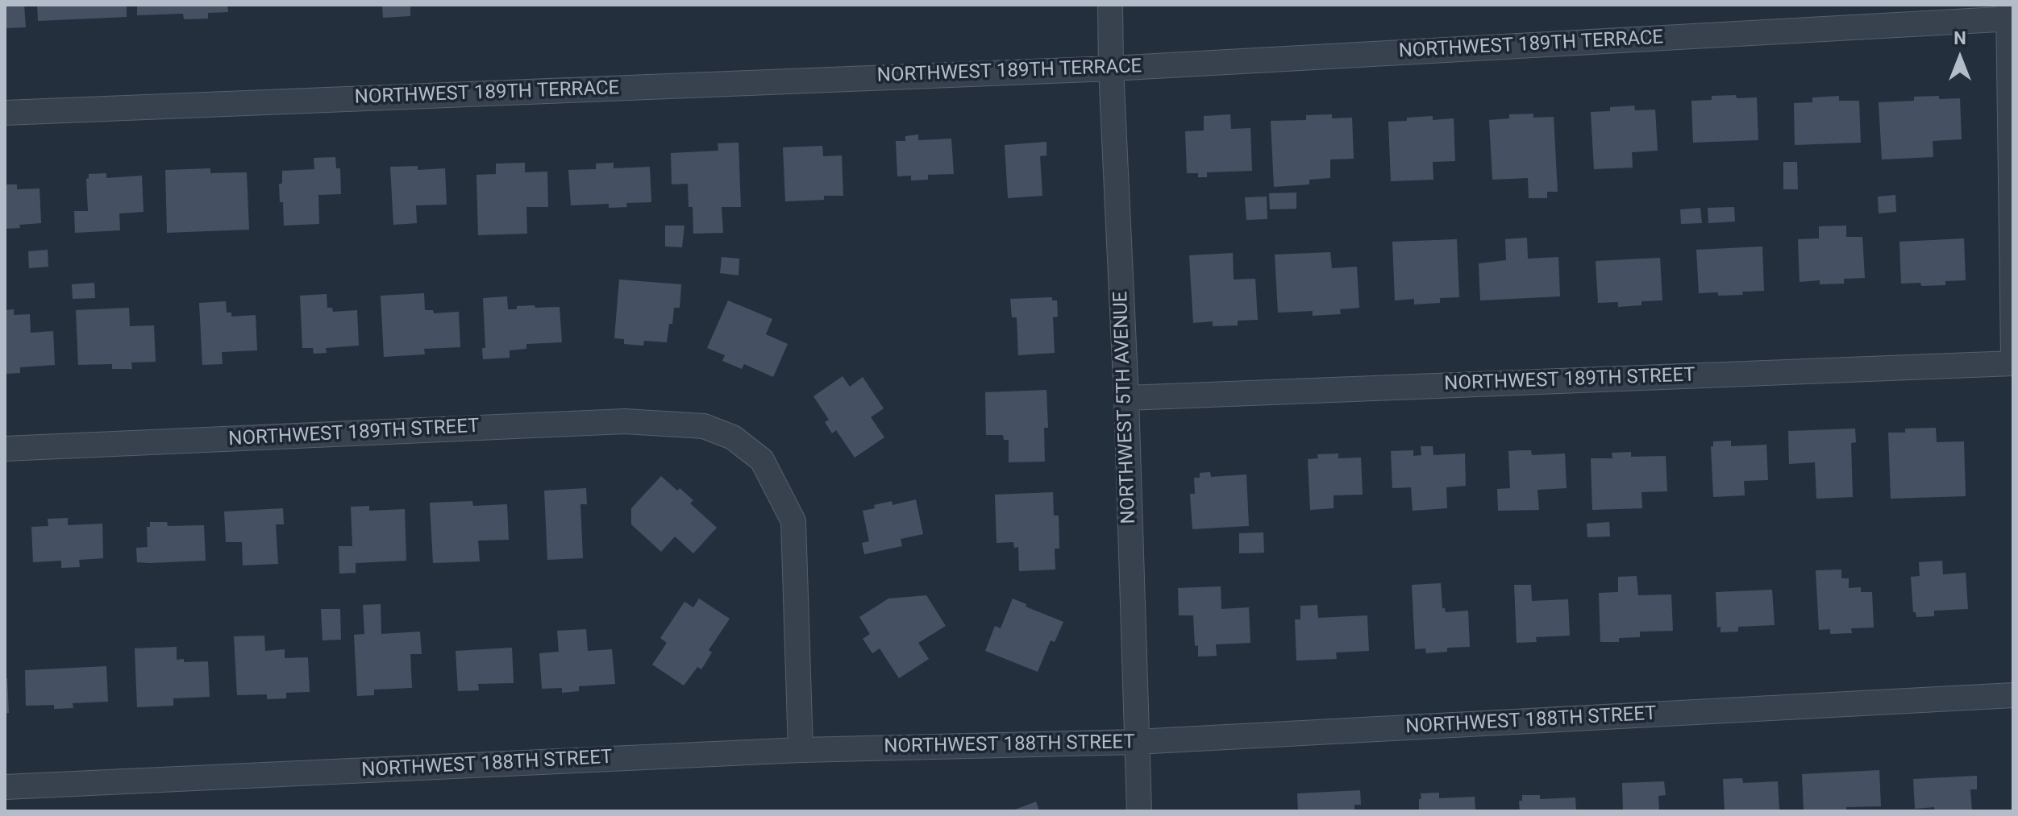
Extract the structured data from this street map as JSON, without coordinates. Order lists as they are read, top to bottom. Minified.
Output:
{"streets":{"street":["NORTHWEST 189TH TERRACE","NORTHWEST 189TH STREET","NORTHWEST 5TH AVENUE","NORTHWEST 188TH STREET"]},"crossings":[["NORTHWEST 189TH TERRACE","NORTHWEST 5TH AVENUE"],["NORTHWEST 189TH STREET","NORTHWEST 5TH AVENUE"],["NORTHWEST 189TH STREET","NORTHWEST 188TH STREET"],["NORTHWEST 5TH AVENUE","NORTHWEST 188TH STREET"]],"north":"top"}
